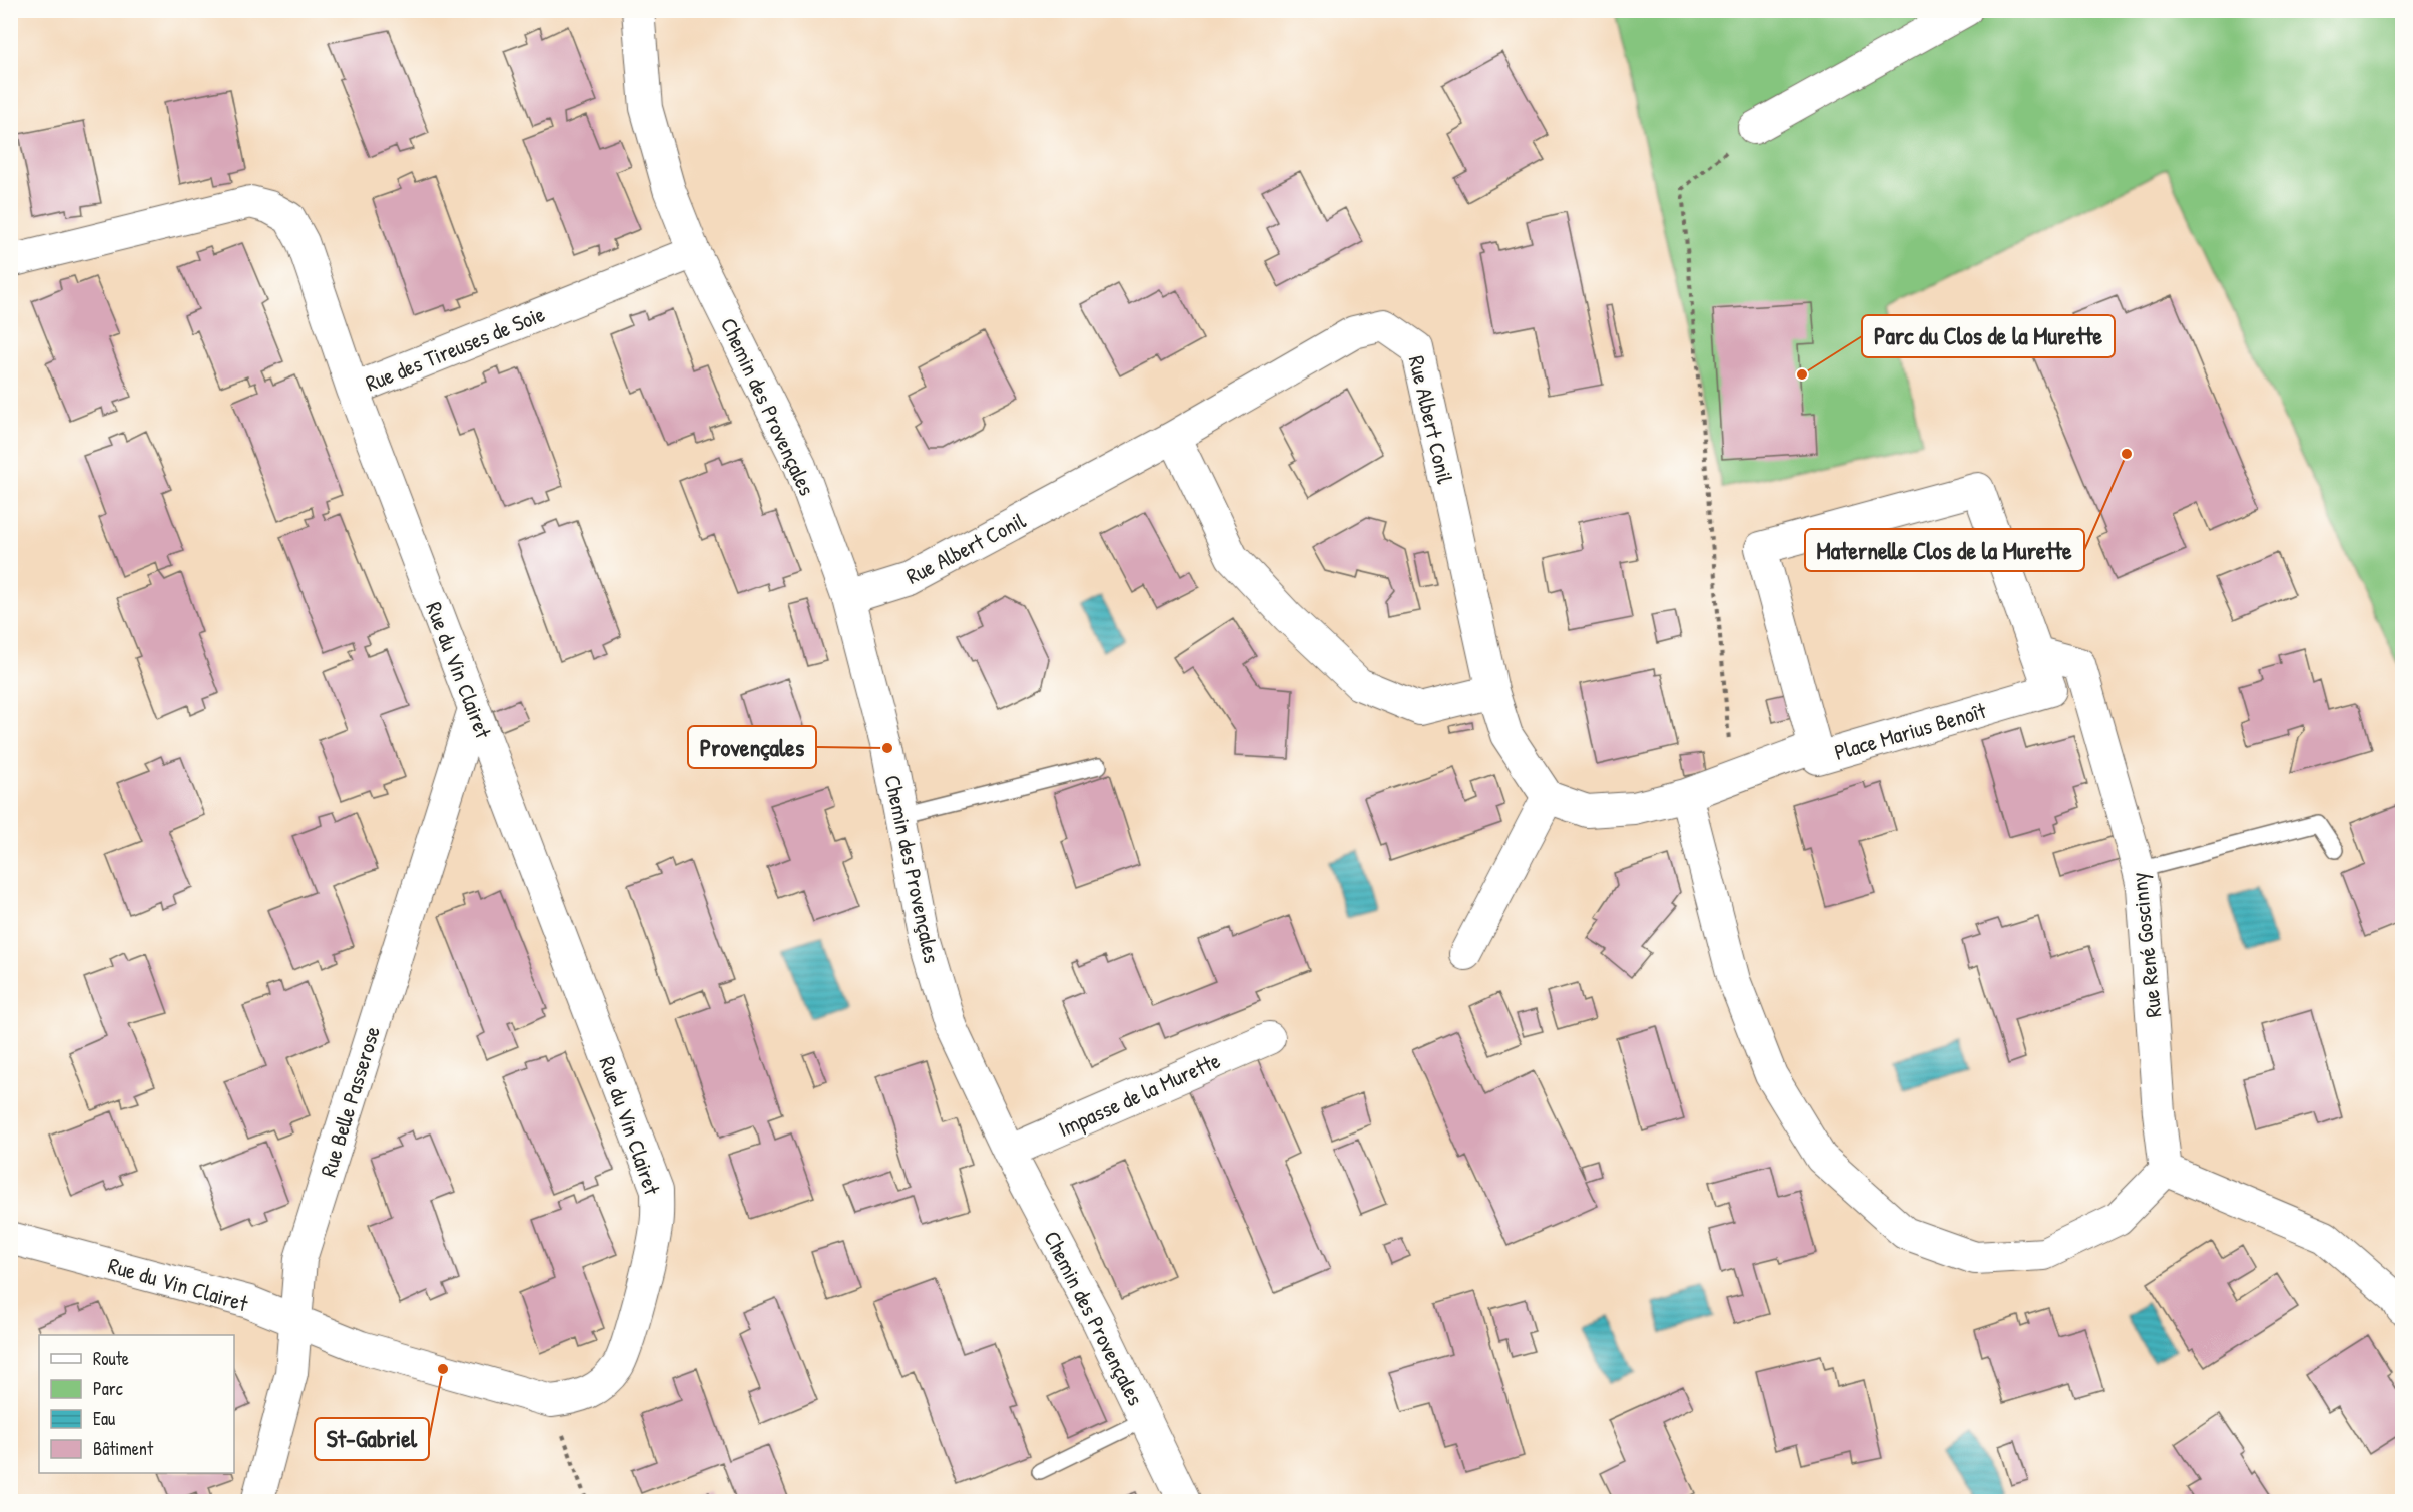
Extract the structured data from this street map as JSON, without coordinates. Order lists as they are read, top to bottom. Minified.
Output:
{"streets":{"street":["Rue des Tireuses de Soie","Chemin des Provençales","Rue Albert Conil","Rue du Vin Clairet","Place Marius Benoît","Rue René Goscinny","Impasse de la Murette","Rue Belle Passerose"]},"crossings":[["Rue des Tireuses de Soie","Chemin des Provençales"],["Rue des Tireuses de Soie","Rue du Vin Clairet"],["Chemin des Provençales","Rue Albert Conil"],["Chemin des Provençales","Impasse de la Murette"],["Rue du Vin Clairet","Rue Belle Passerose"],["Place Marius Benoît","Rue René Goscinny"]],"places":["Parc du Clos de la Murette","Maternelle Clos de la Murette","Provençales","St-Gabriel"],"legend":["Route","Parc","Eau","Bâtiment"]}
